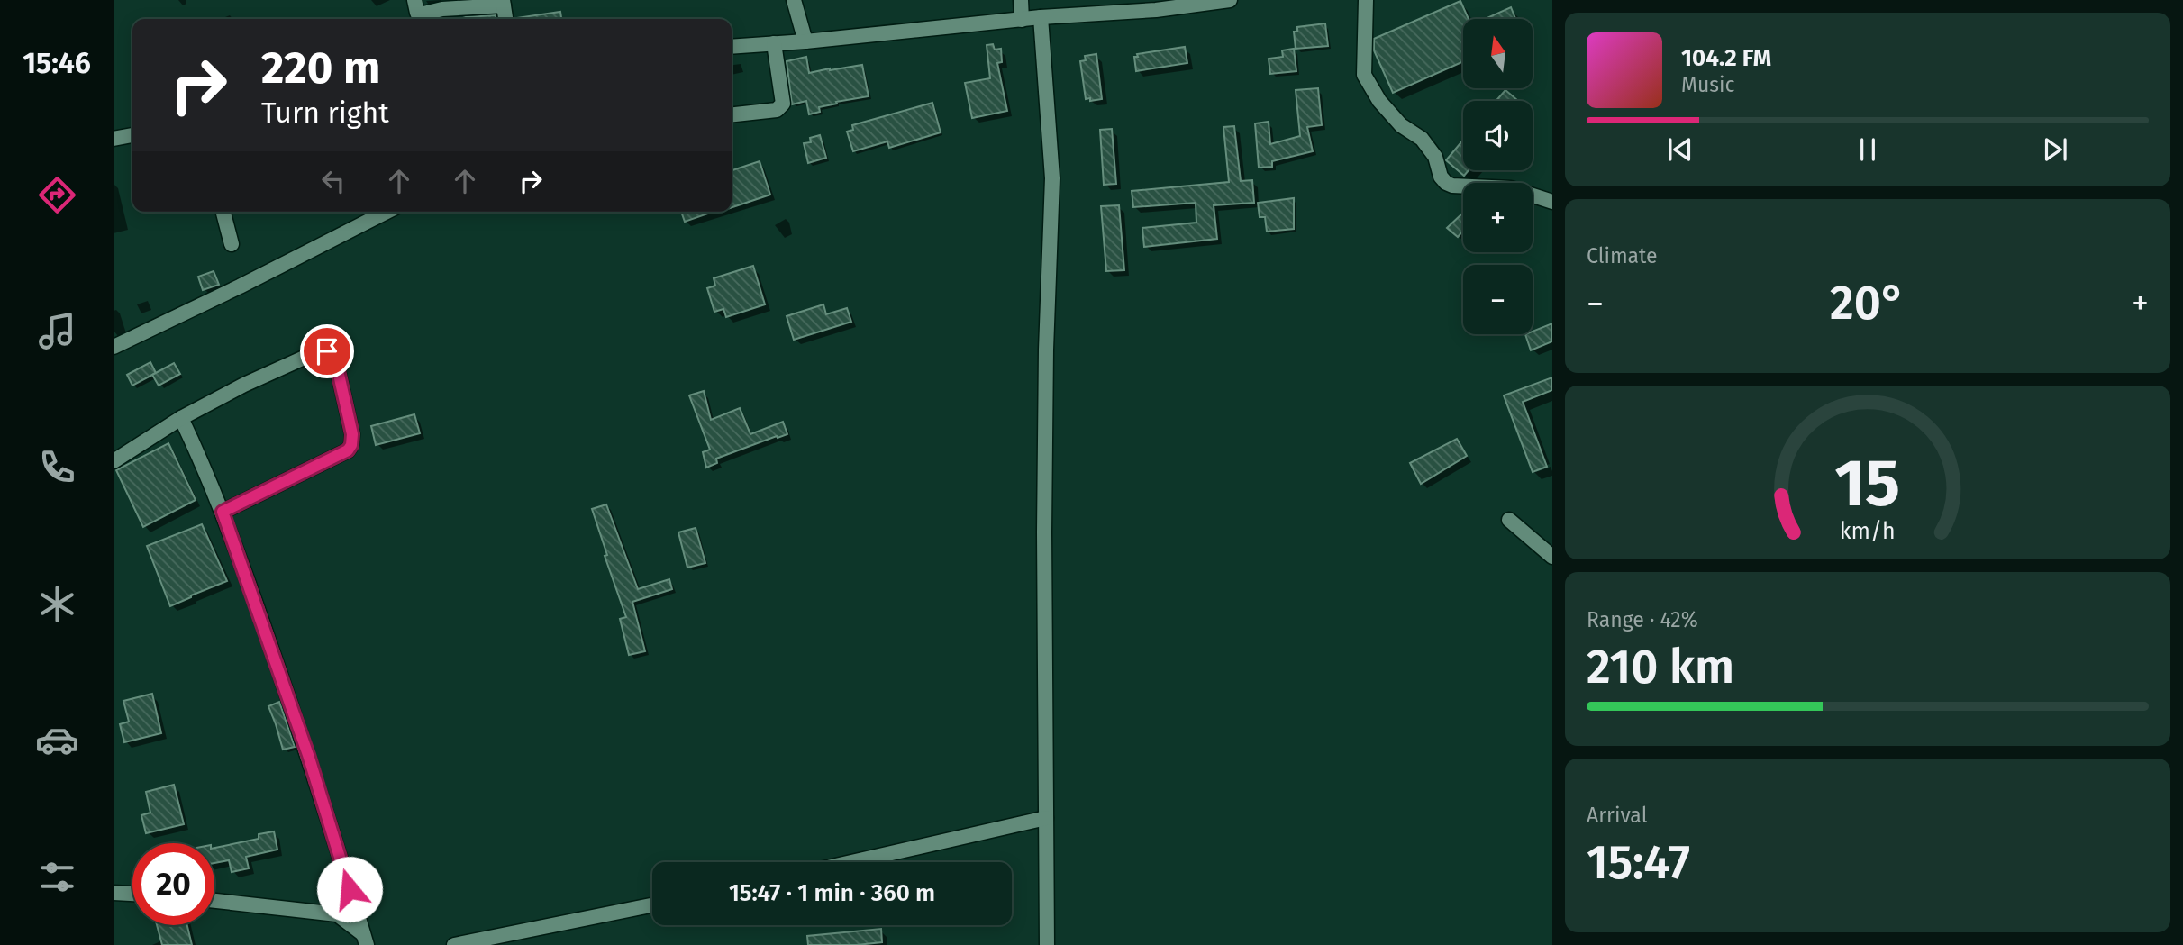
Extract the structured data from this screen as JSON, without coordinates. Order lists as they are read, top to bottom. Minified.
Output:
{"north":"top","page":{"tabs":"15:46","map_buttons":["+","−"],"turn":["220 m","Turn right"],"song":["104.2 FM","Music"],"tile":["Climate",["Range · 42%","210 km"],["Arrival","15:47"]],"heat":["−","20°","+"],"limit":"20","trip":"15:47 · 1 min · 360 m","gauge":["15","km/h"]}}
